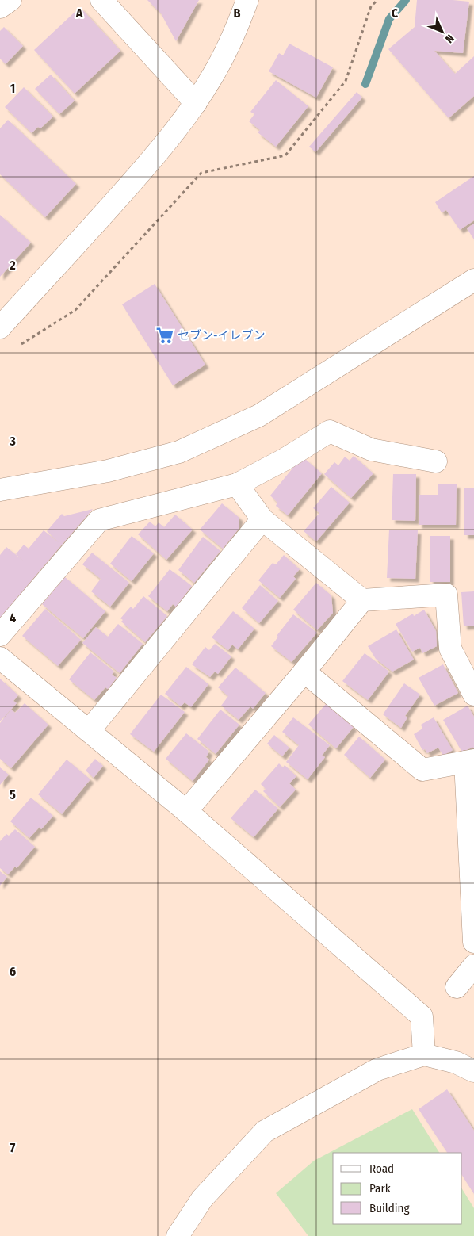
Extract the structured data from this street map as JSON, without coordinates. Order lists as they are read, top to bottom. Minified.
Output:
{"places":{"supermarket":["セブン-イレブン"]},"legend":["Road","Park","Building"],"north":"bottom right","grid":{"columns":["A","B","C"],"rows":["1","2","3","4","5","6","7"]}}
